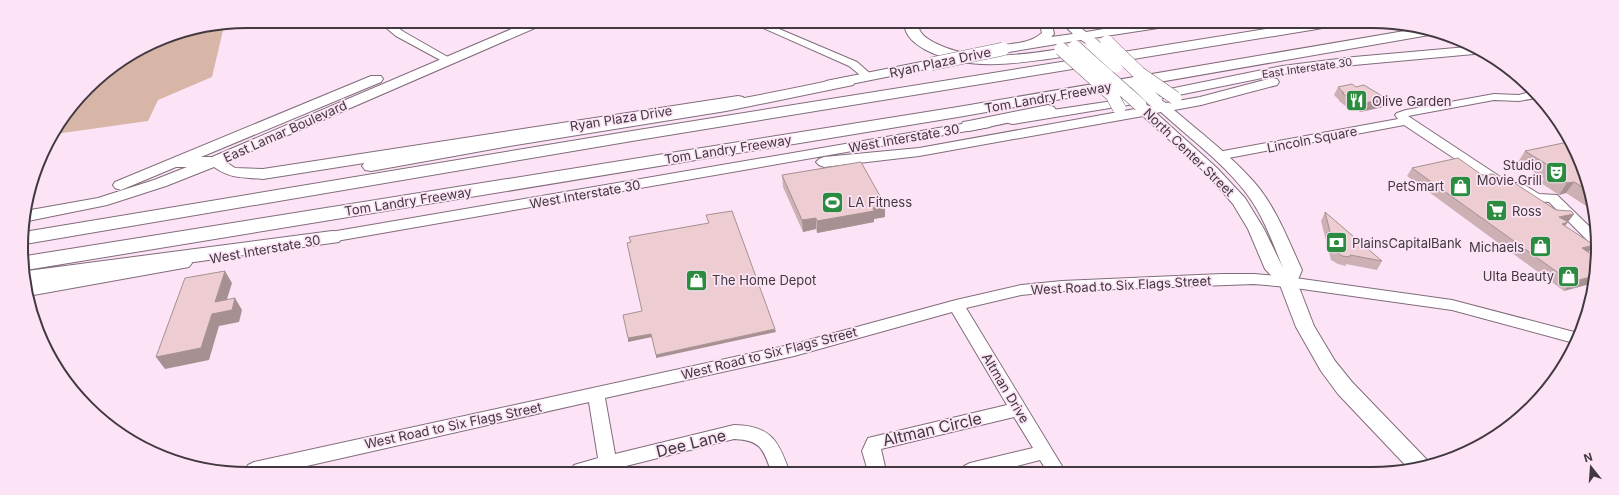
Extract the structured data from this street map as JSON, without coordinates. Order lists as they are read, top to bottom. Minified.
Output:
{"streets":{"highway":["Tom Landry Freeway"],"main road":["Ryan Plaza Drive","East Interstate 30","East Lamar Boulevard","West Interstate 30","North Center Street"],"street":["Lincoln Square","West Road to Six Flags Street","Altman Drive","Altman Circle","Dee Lane"]},"crossings":[["Ryan Plaza Drive","East Lamar Boulevard"],["East Interstate 30","North Center Street"],["Lincoln Square","North Center Street"],["North Center Street","West Road to Six Flags Street"],["West Road to Six Flags Street","Altman Drive"],["Altman Drive","Altman Circle"]],"places":{"restaurant":["Olive Garden"],"theatre":["Studio Movie Grill"],"shop":["PetSmart","Michaels","Ulta Beauty","The Home Depot"],"sports":["LA Fitness"],"supermarket":["Ross"],"bank":["PlainsCapitalBank"]},"north":"top"}
